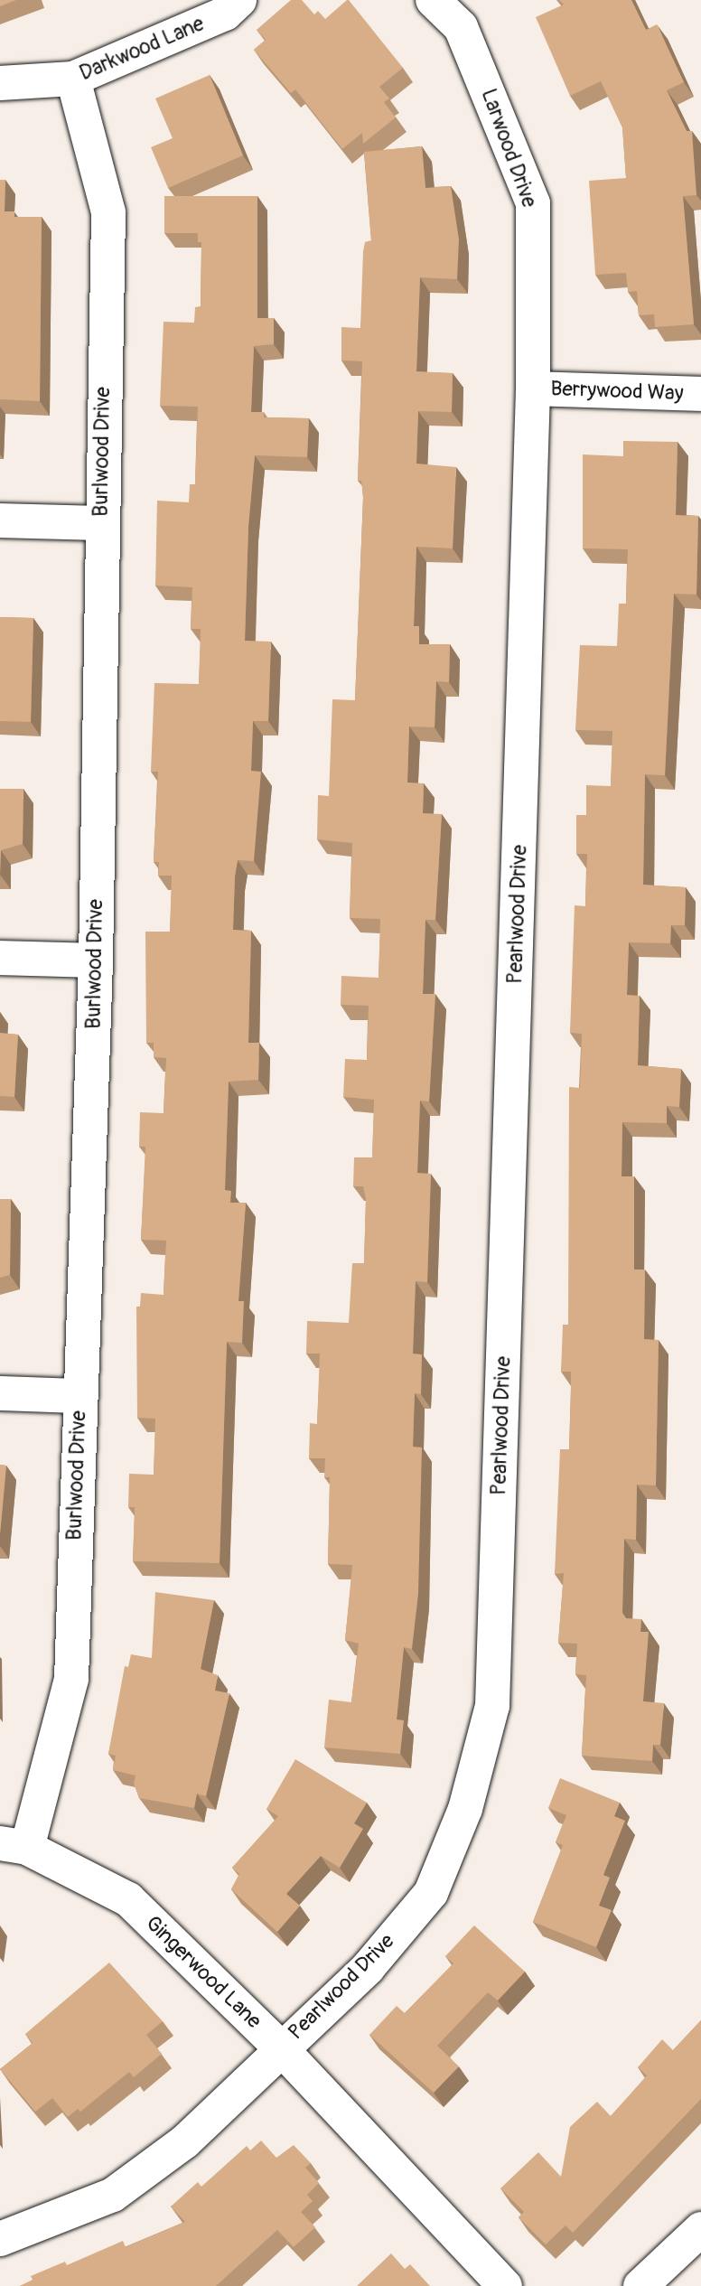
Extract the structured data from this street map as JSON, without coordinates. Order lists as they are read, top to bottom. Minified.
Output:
{"streets":{"street":["Darkwood Lane","Larwood Drive","Berrywood Way","Burlwood Drive","Pearlwood Drive","Gingerwood Lane"]},"crossings":[["Darkwood Lane","Burlwood Drive"],["Larwood Drive","Berrywood Way"],["Larwood Drive","Pearlwood Drive"],["Berrywood Way","Pearlwood Drive"],["Burlwood Drive","Gingerwood Lane"],["Pearlwood Drive","Gingerwood Lane"]]}
